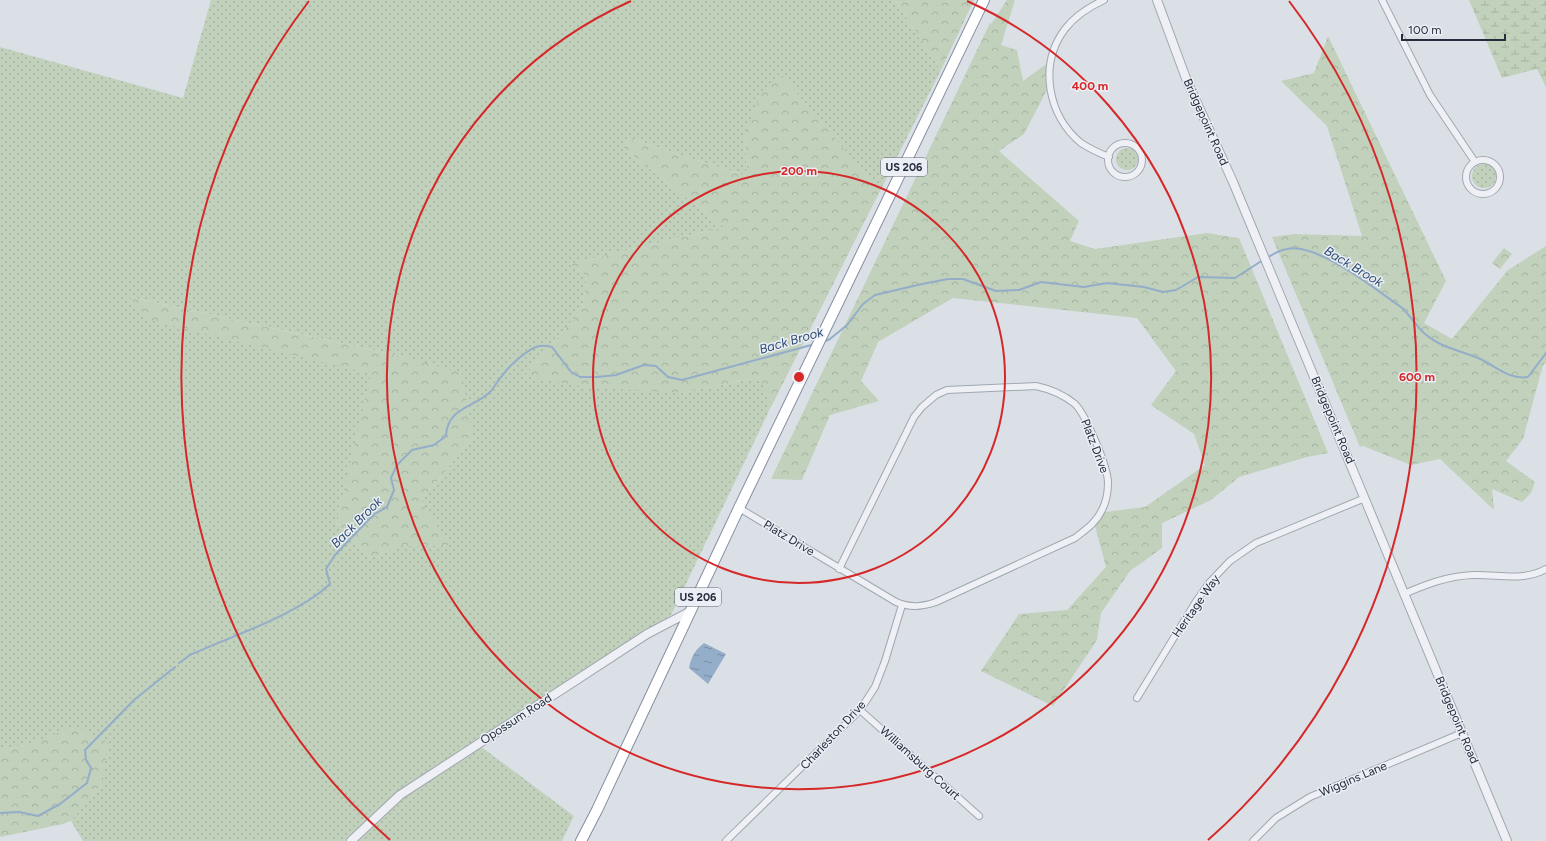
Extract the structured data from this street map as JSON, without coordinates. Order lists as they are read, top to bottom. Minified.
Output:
{"streets":{"highway":["US 206"],"street":["Bridgepoint Road","Platz Drive","Heritage Way","Opossum Road","Charleston Drive","Williamsburg Court","Wiggins Lane"]},"crossings":[["Bridgepoint Road","Heritage Way"],["Bridgepoint Road","Wiggins Lane"],["US 206","Platz Drive"],["US 206","Opossum Road"],["Platz Drive","Charleston Drive"],["Charleston Drive","Williamsburg Court"]],"water":["Back Brook"],"scale_bar":"100 m","rings":["400 m","200 m","600 m"]}
